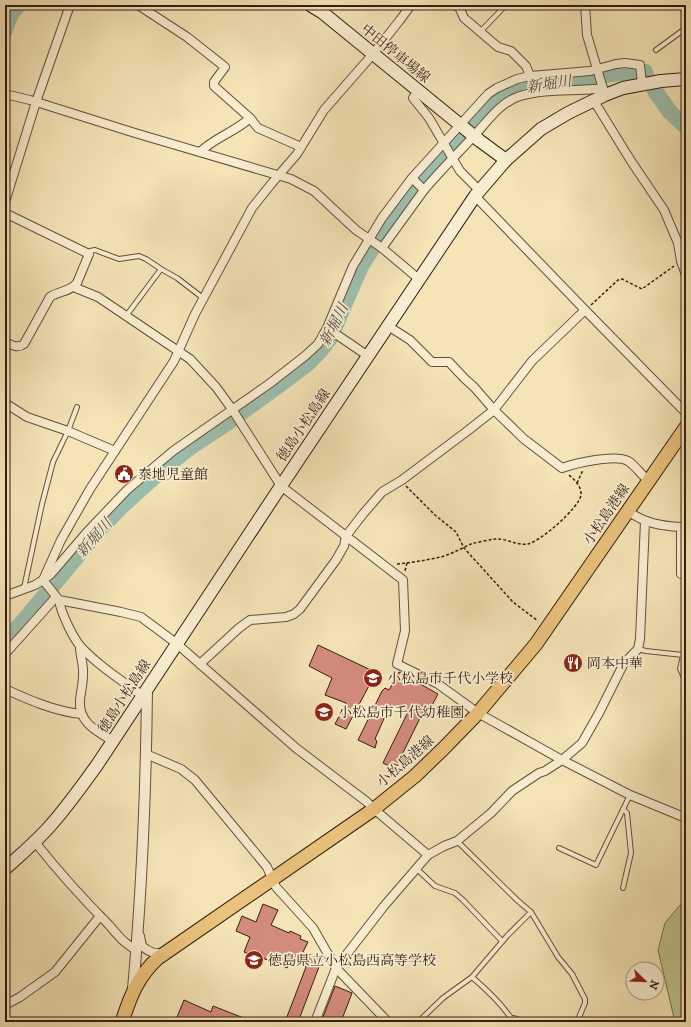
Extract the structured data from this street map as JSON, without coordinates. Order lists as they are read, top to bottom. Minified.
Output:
{"streets":{"main road":["中田停車場線","徳島小松島線","小松島港線"]},"water":["新堀川"],"places":{"public building":["泰地児童館"],"restaurant":["岡本中華"],"school or university":["小松島市千代小学校","小松島市千代幼稚園","徳島県立小松島西高等学校"]},"north":"bottom right"}
